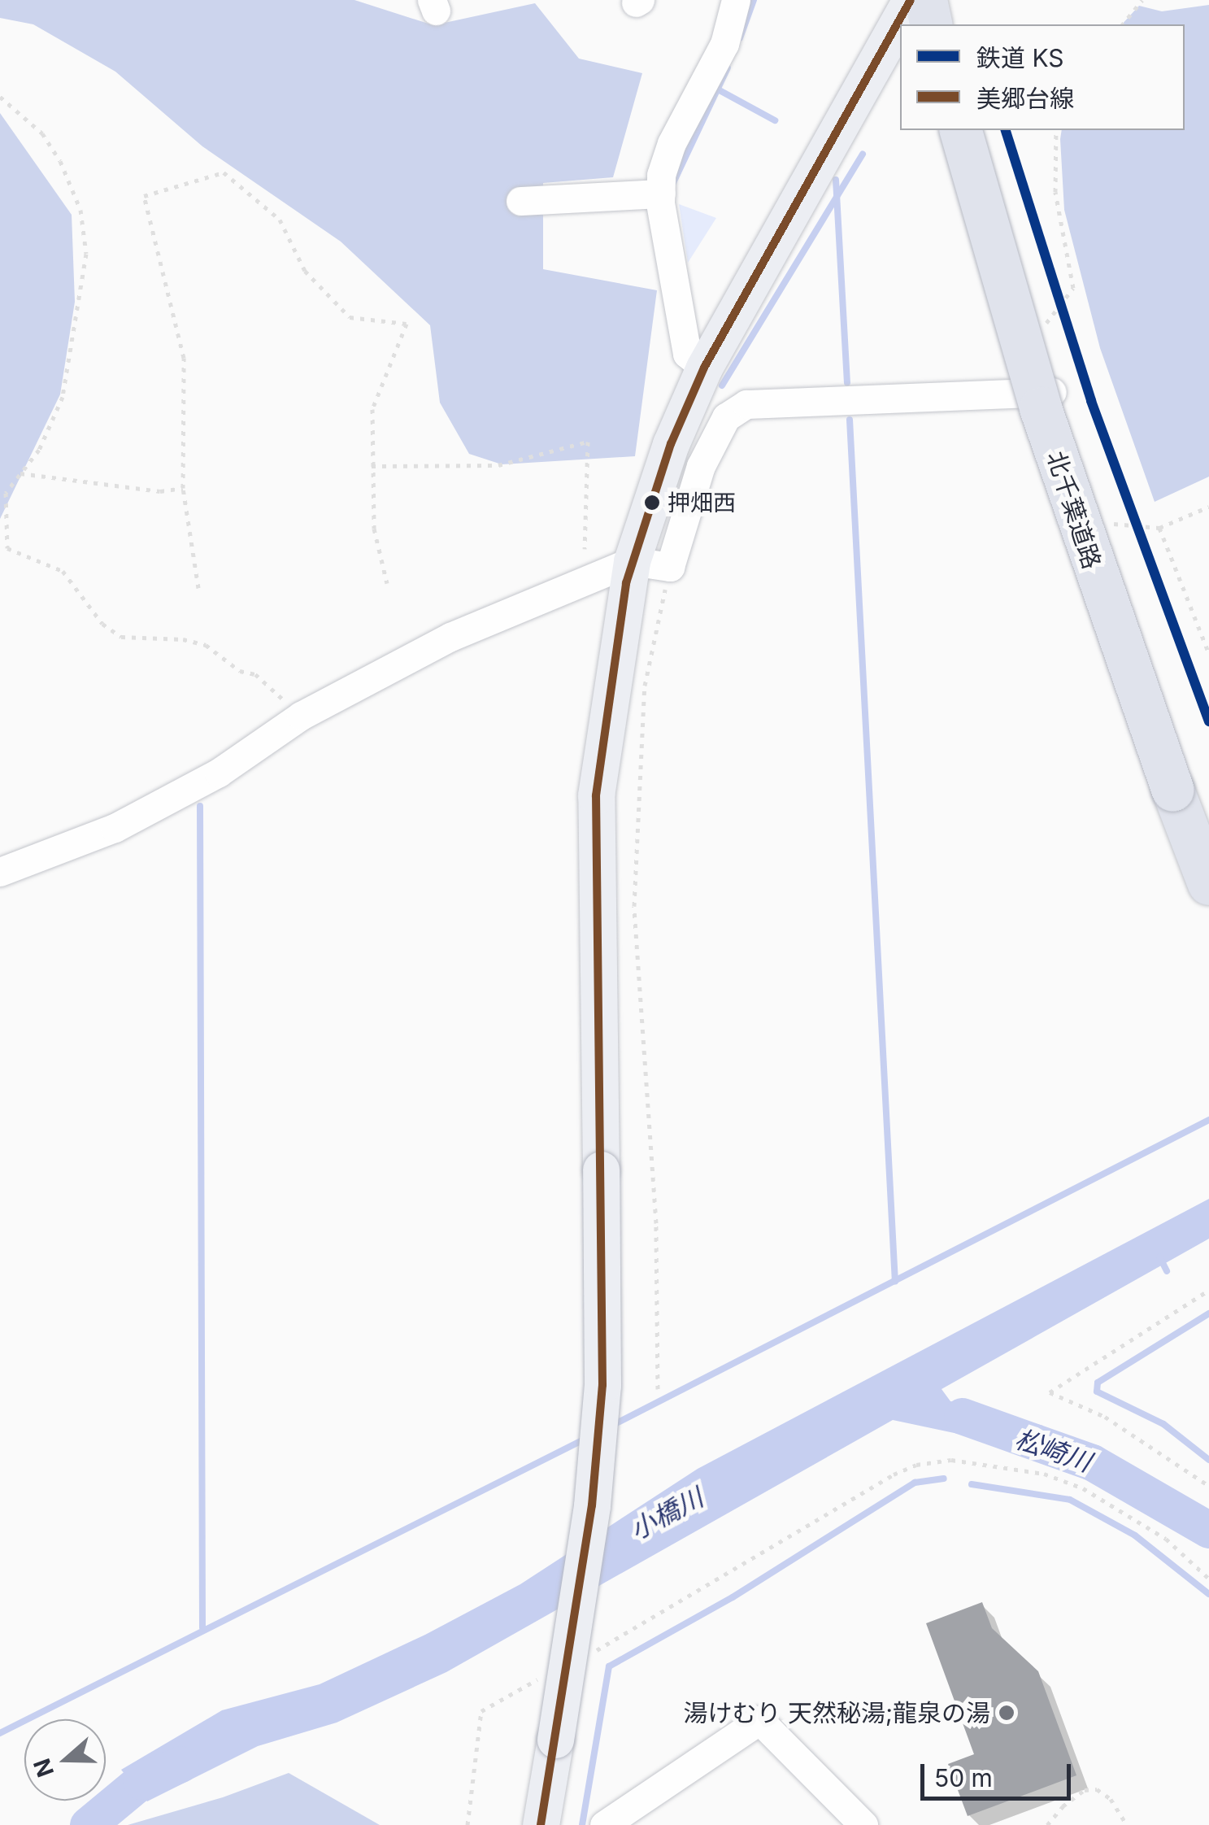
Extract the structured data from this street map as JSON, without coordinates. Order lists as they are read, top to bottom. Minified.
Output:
{"streets":{"highway":["北千葉道路"]},"water":["松崎川","小橋川"],"places":["押畑西","湯けむり 天然秘湯;龍泉の湯"],"lines":["transit line 美郷台線","rail line KS"],"legend":["鉄道 KS","美郷台線"],"scale_bar":"50 m","north":"left"}
